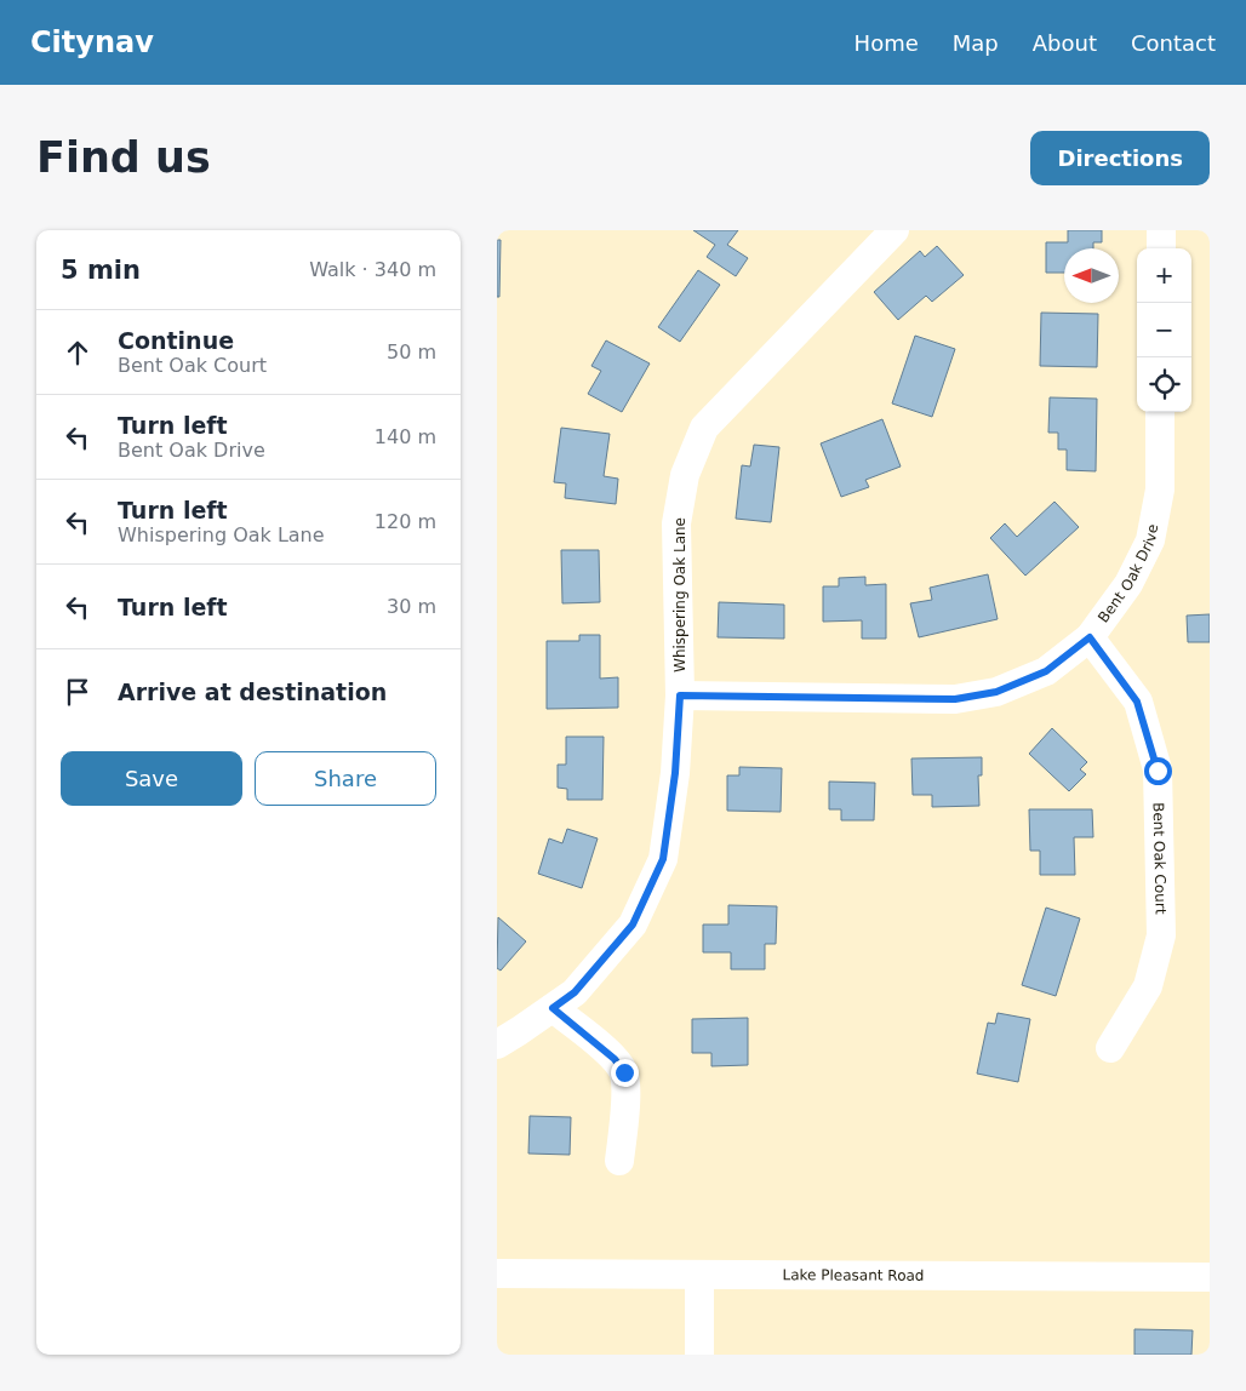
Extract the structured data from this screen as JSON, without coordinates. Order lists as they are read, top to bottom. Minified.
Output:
{"streets":{"street":["Bent Oak Drive","Whispering Oak Lane","Bent Oak Court","Lake Pleasant Road"]},"crossings":[["Bent Oak Drive","Whispering Oak Lane"],["Bent Oak Drive","Bent Oak Court"]],"north":"left","page":{"header":"Citynav","nav":["Home","Map","About","Contact"],"buttons":["Directions",["Save","Share"]],"title":"Find us","heading":["5 min","Walk · 340 m"],"map_buttons":["+","−"],"list":[["Continue","Bent Oak Court","50 m"],["Turn left","Bent Oak Drive","140 m"],["Turn left","Whispering Oak Lane","120 m"],["Turn left","30 m"],"Arrive at destination"]}}
